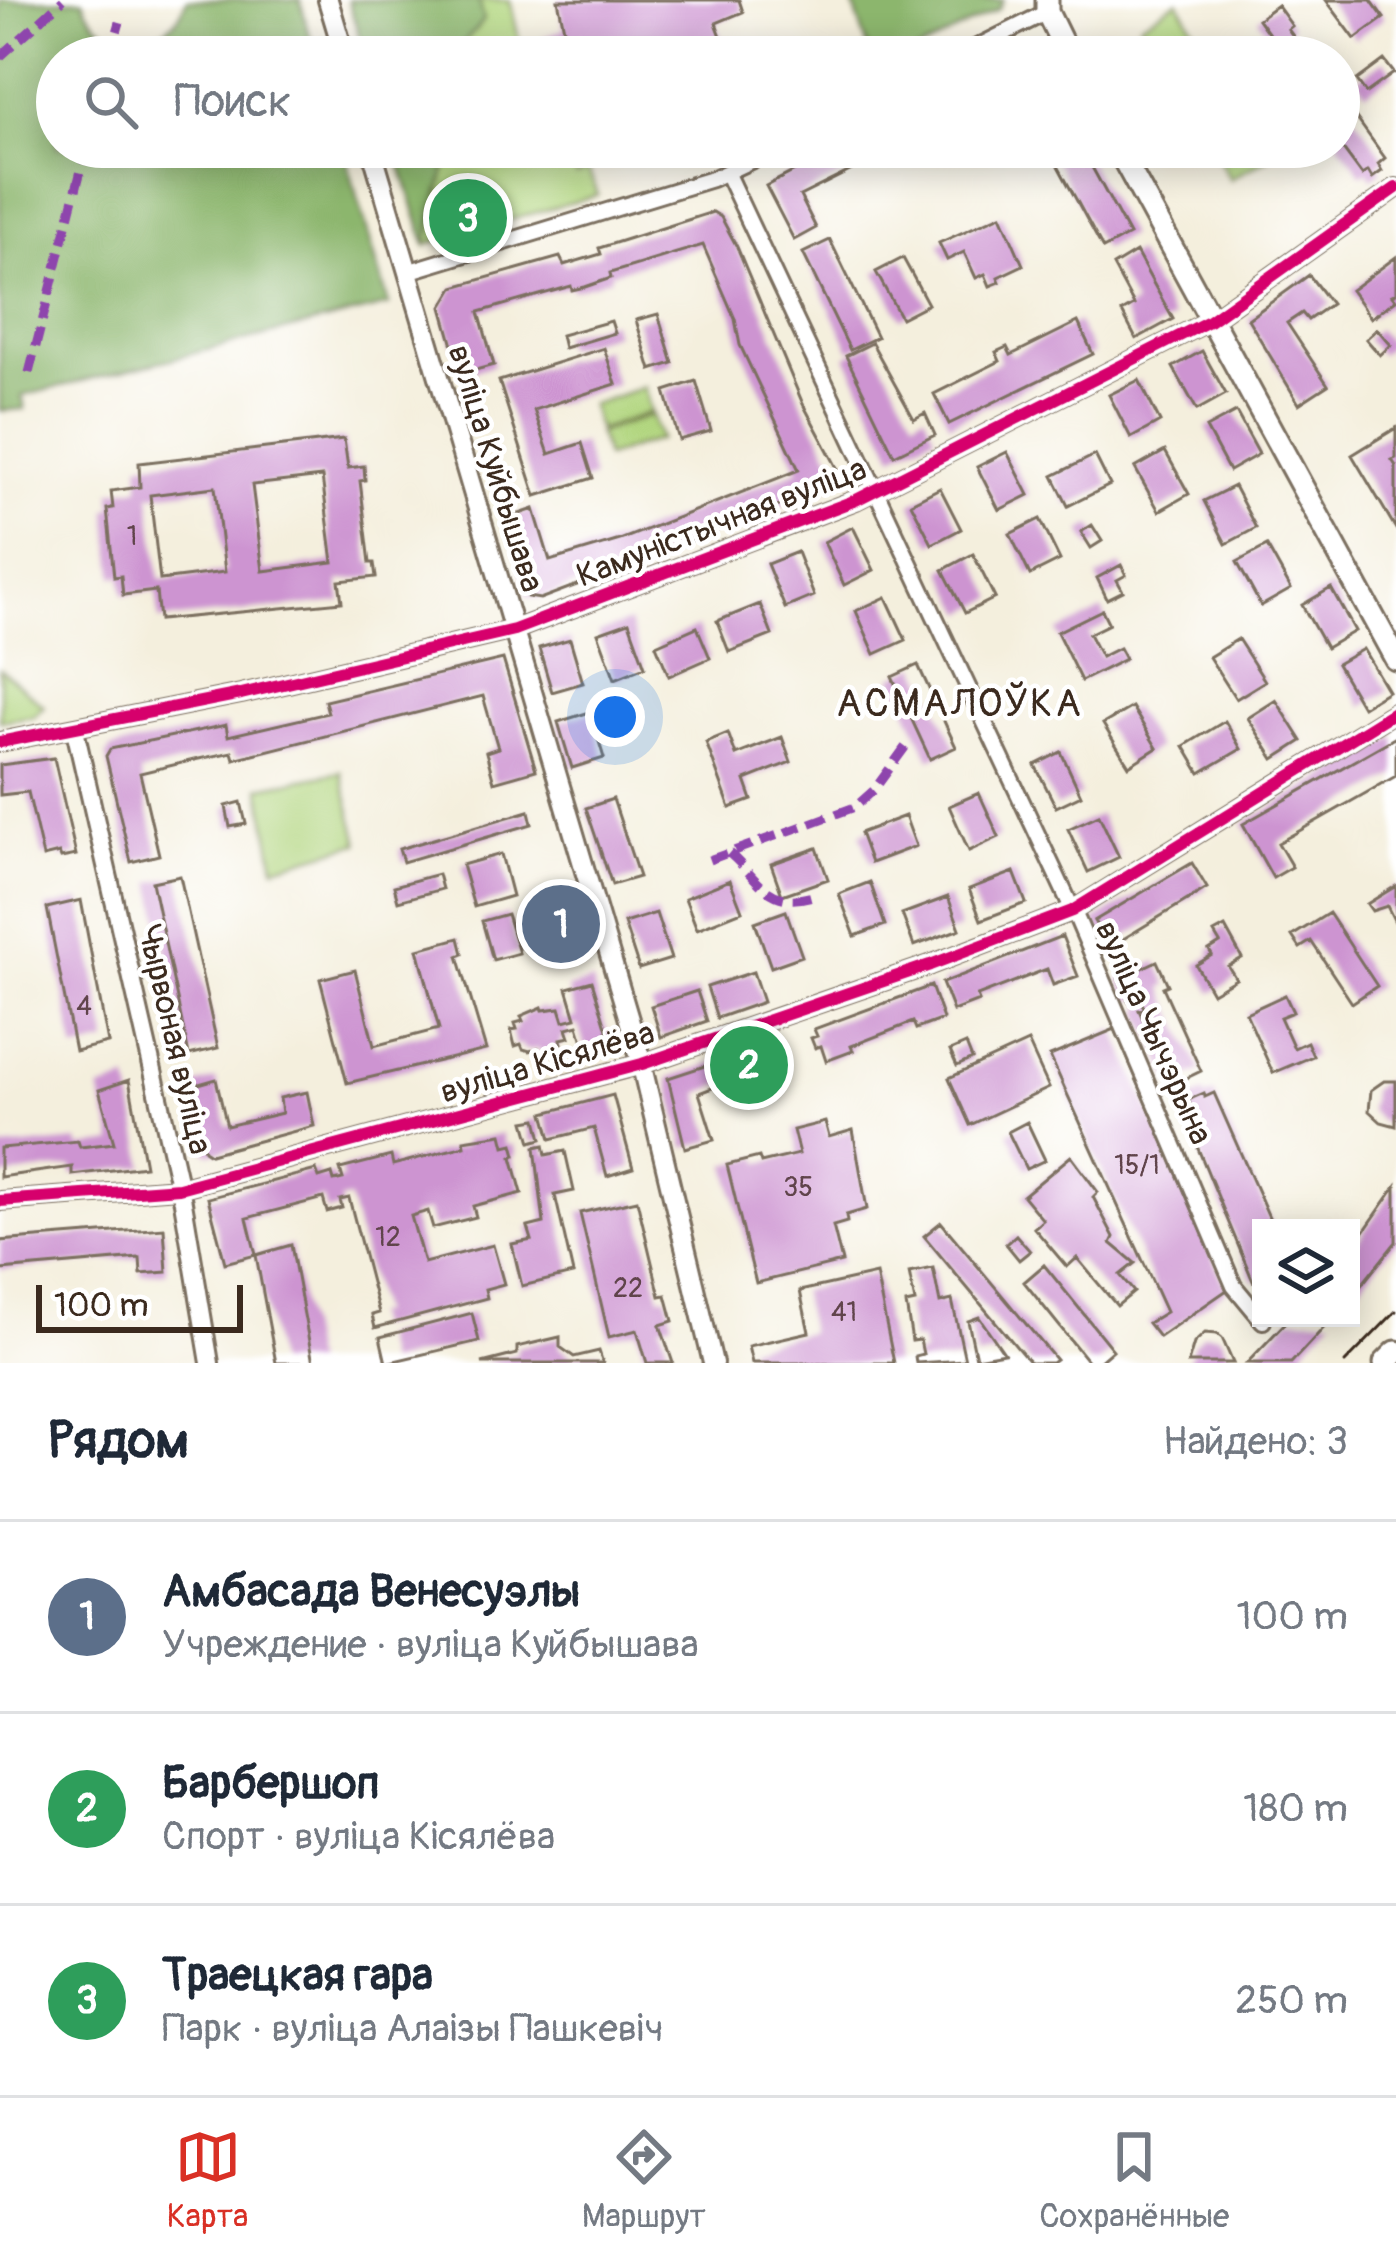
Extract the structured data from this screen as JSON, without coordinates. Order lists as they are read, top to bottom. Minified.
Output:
{"streets":{"main road":["вуліца Куйбышава"],"street":["Камуністычная вуліца","вуліца Чычэрына","Чырвоная вуліца","вуліца Кісялёва"]},"crossings":[["вуліца Куйбышава","Камуністычная вуліца"],["вуліца Куйбышава","вуліца Кісялёва"],["Камуністычная вуліца","вуліца Чычэрына"],["Камуністычная вуліца","Чырвоная вуліца"],["вуліца Чычэрына","вуліца Кісялёва"],["Чырвоная вуліца","вуліца Кісялёва"]],"districts":["АСМАЛОЎКА"],"house_numbers":["1","4","15/1","35","12","22","41"],"scale_bar":"100 m","page":{"search":"Поиск","pins":["3","1","2"],"scale":"100 m","heading":["Рядом","Найдено: 3"],"list":[{"mark":"1","name":"Амбасада Венесуэлы","note":"Учреждение · вуліца Куйбышава","value":"100 m"},{"mark":"2","name":"Барбершоп","note":"Спорт · вуліца Кісялёва","value":"180 m"},{"mark":"3","name":"Траецкая гара","note":"Парк · вуліца Алаізы Пашкевіч","value":"250 m"}],"nav":["Карта","Маршрут","Сохранённые"]}}
